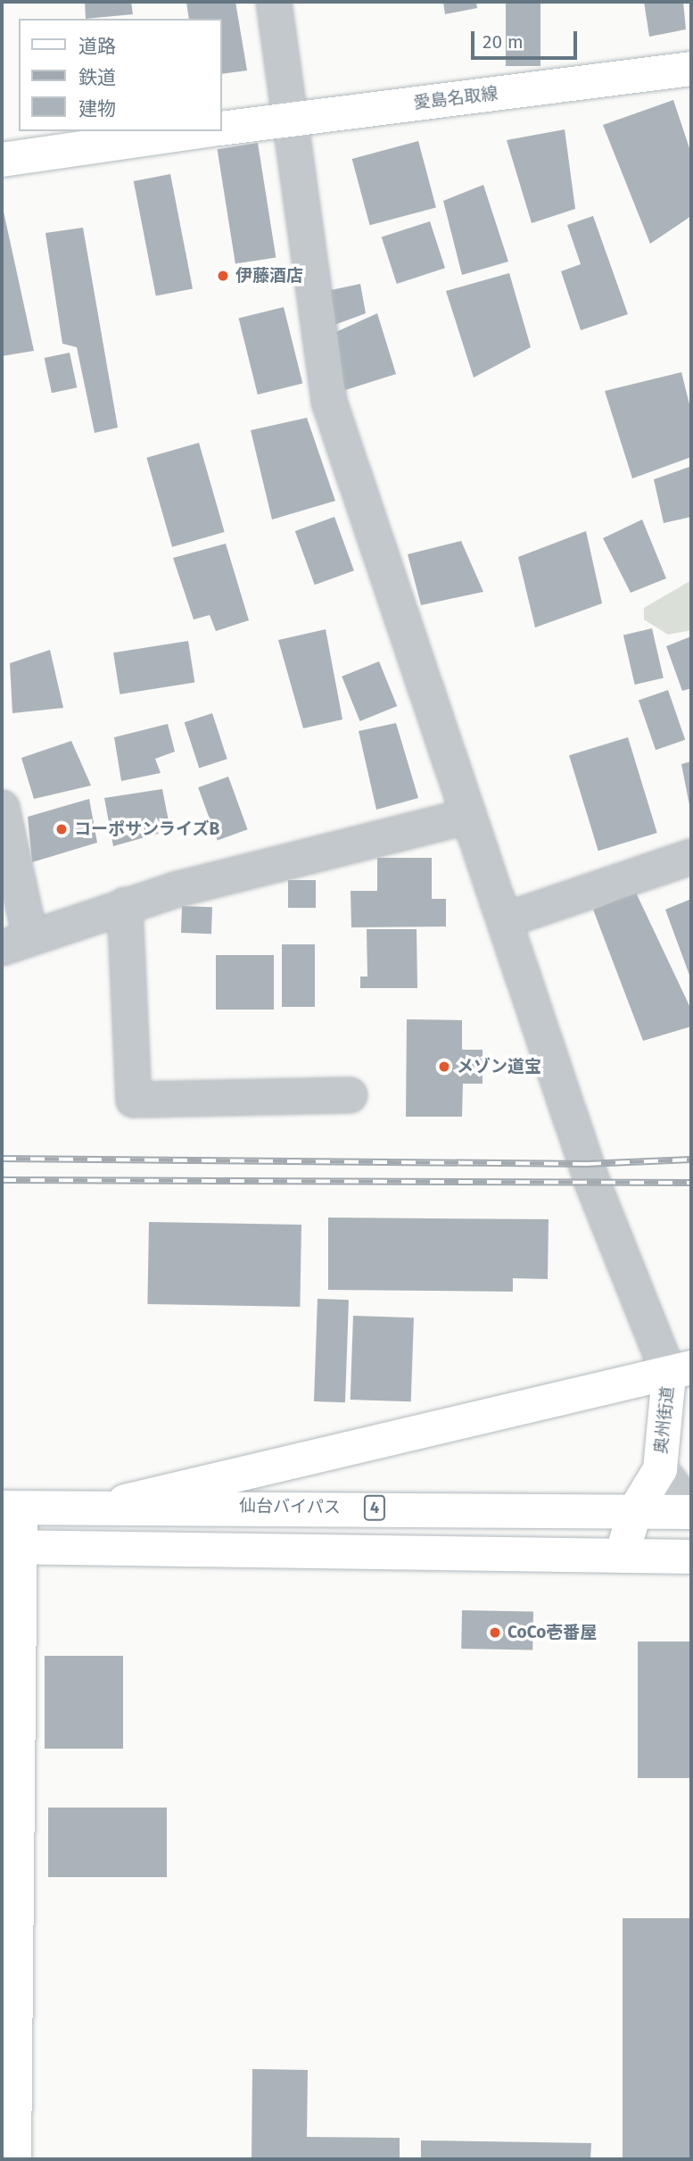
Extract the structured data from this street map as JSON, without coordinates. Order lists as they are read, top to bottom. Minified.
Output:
{"streets":{"main road":["愛島名取線","奥州街道","仙台バイパス","4"]},"crossings":[["奥州街道","仙台バイパス"]],"places":["伊藤酒店","コーポサンライズB","メゾン道宝","CoCo壱番屋"],"legend":["道路","鉄道","建物"],"scale_bar":"20 m"}
